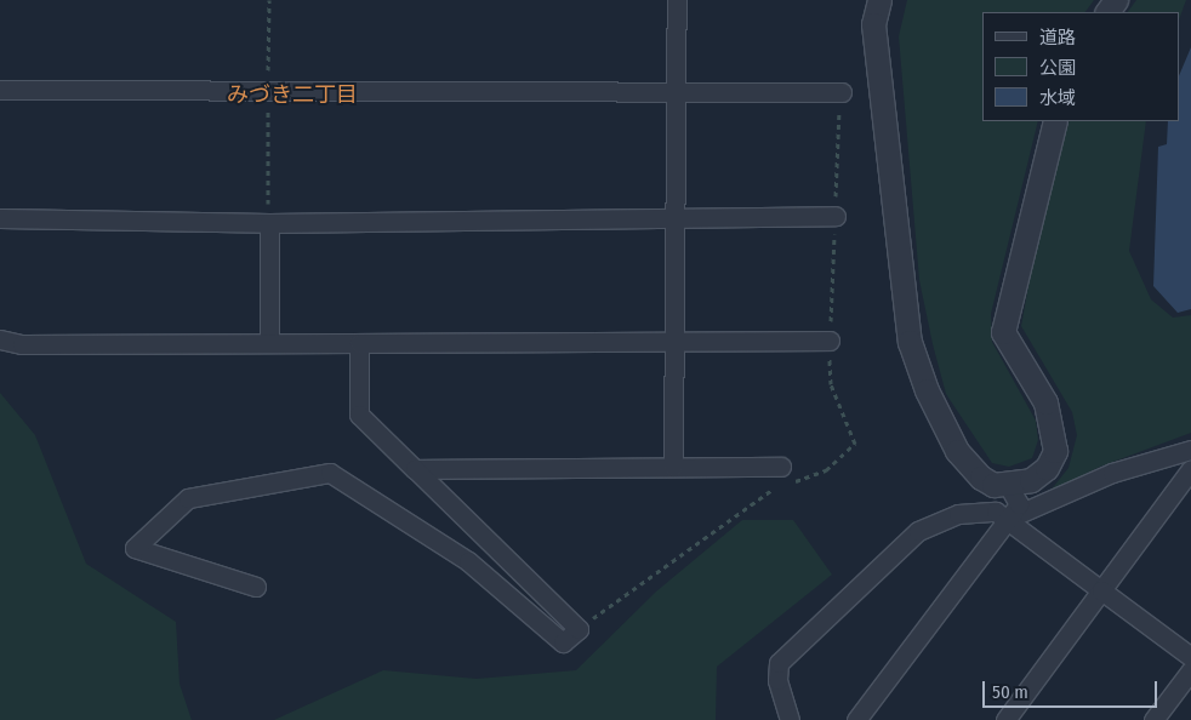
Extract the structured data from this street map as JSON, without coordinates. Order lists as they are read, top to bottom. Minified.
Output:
{"districts":["みづき二丁目"],"legend":["道路","公園","水域"],"scale_bar":"50 m"}
